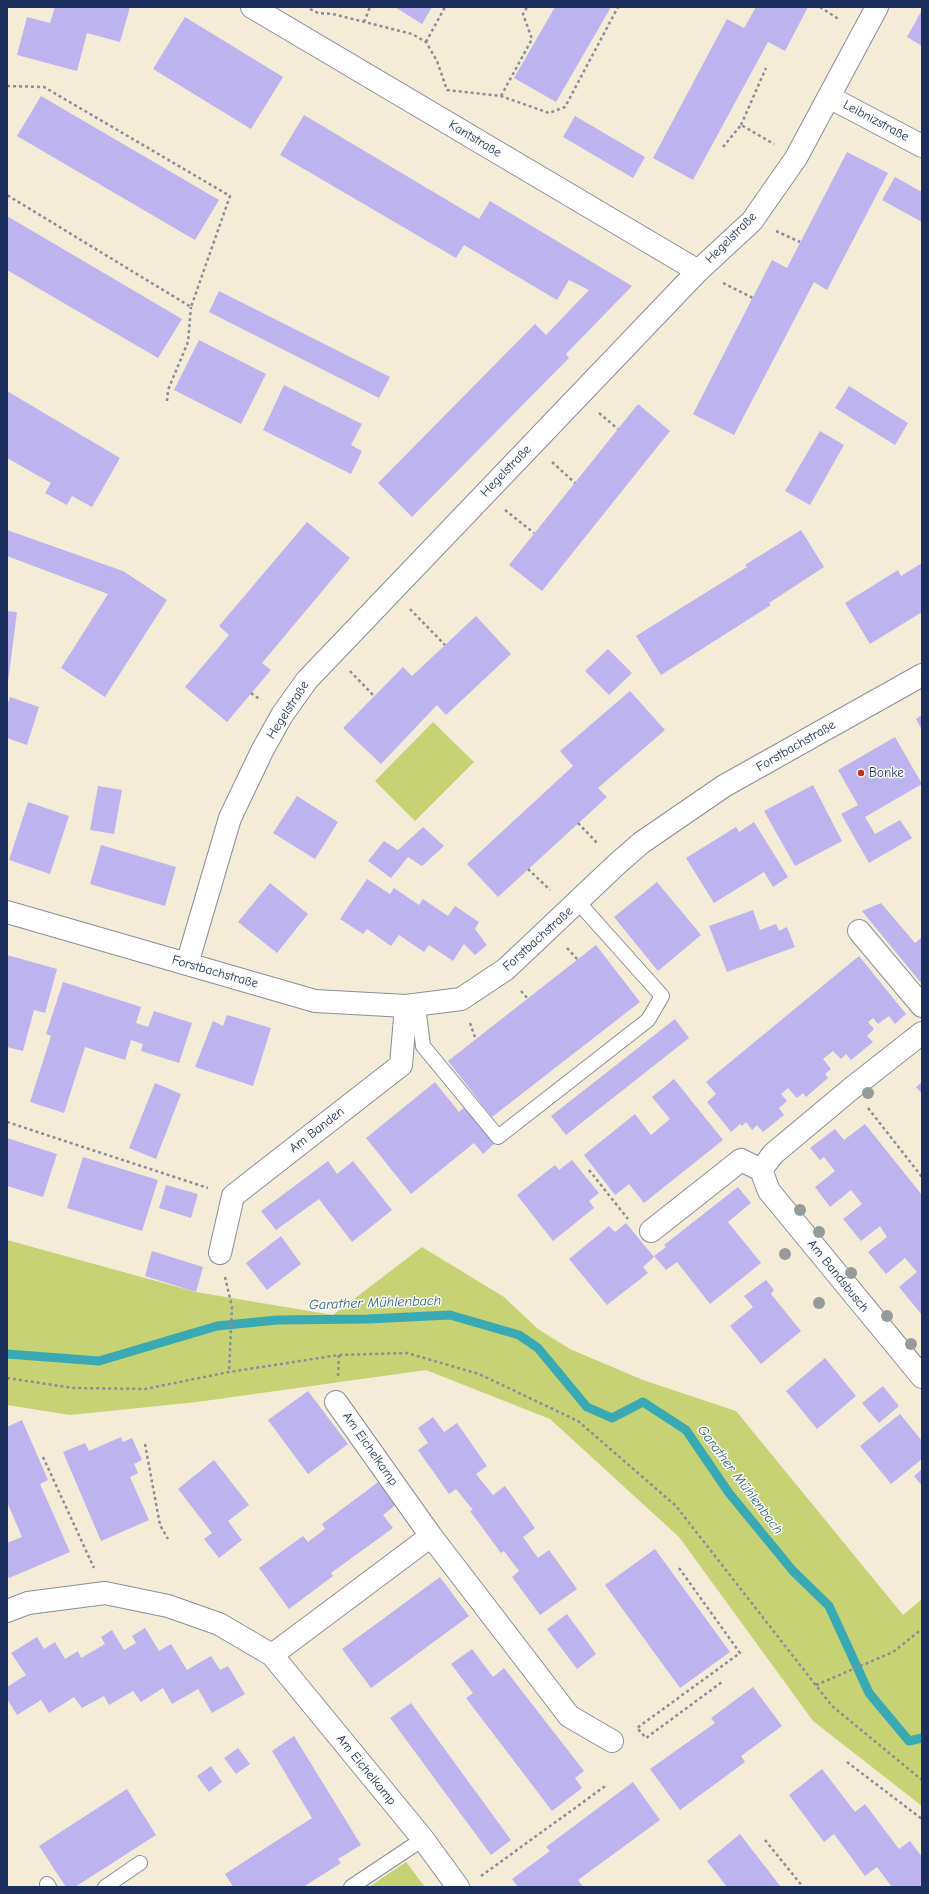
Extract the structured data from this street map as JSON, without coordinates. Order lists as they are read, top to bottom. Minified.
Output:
{"streets":{"street":["Leibnizstraße","Kantstraße","Hegelstraße","Forstbachstraße","Am Banden","Am Bandsbusch","Am Eichelkamp"]},"crossings":[["Leibnizstraße","Hegelstraße"],["Kantstraße","Hegelstraße"],["Hegelstraße","Forstbachstraße"],["Forstbachstraße","Am Banden"]],"water":["Garather Mühlenbach"],"places":["Bonke"]}
